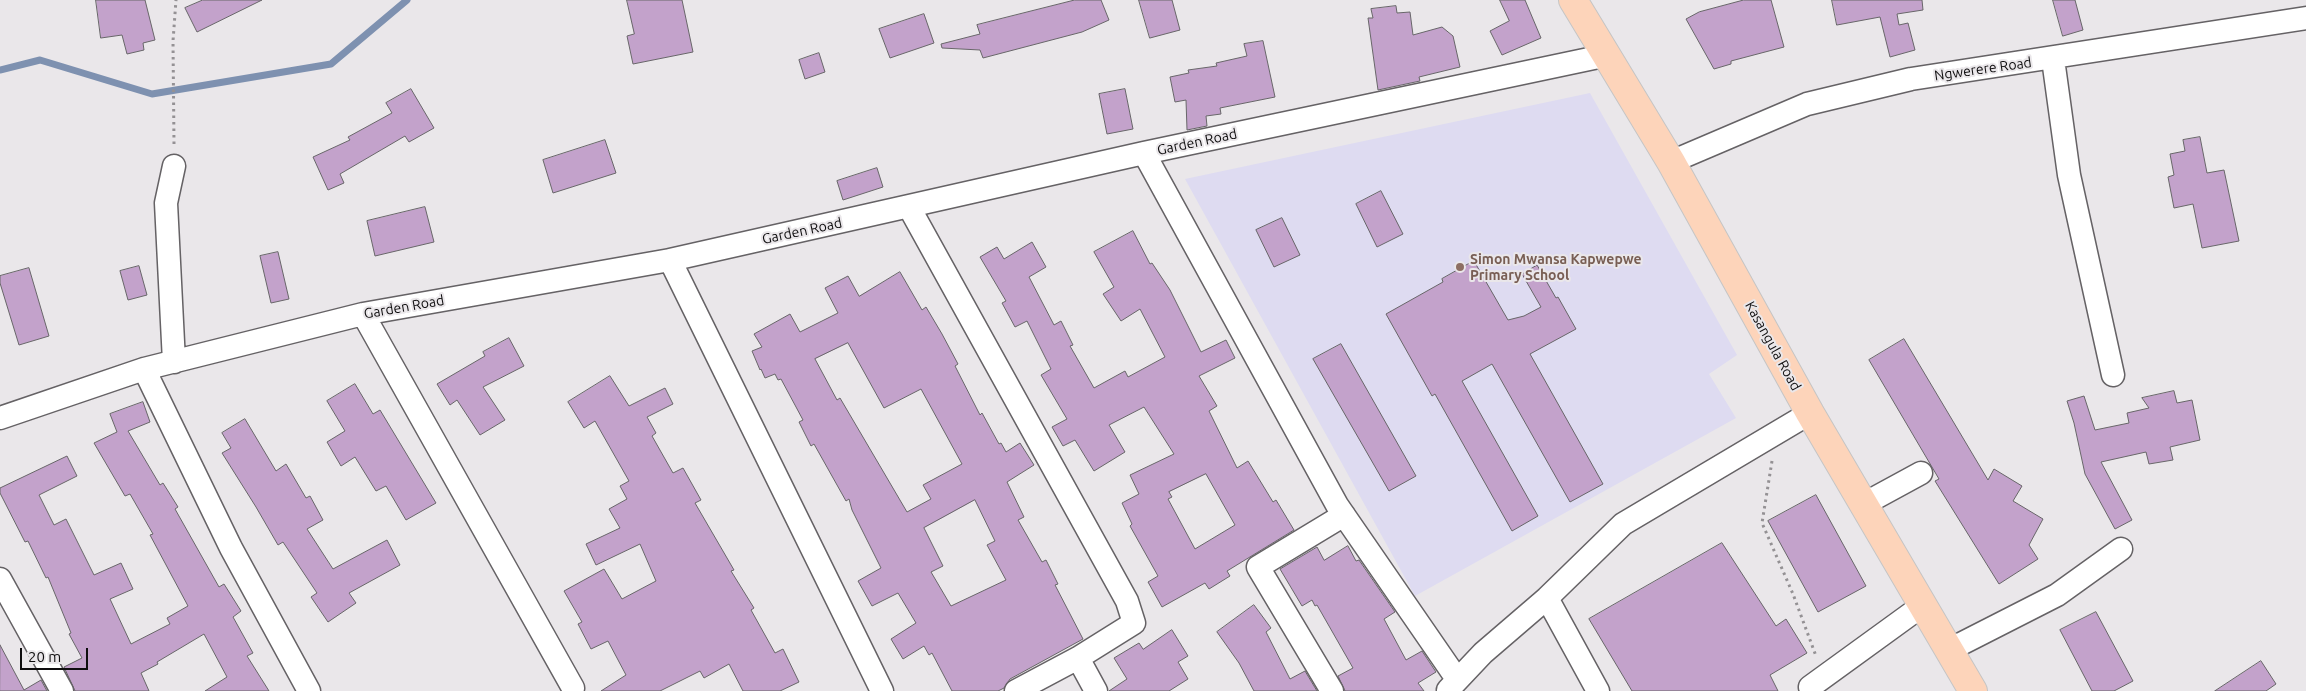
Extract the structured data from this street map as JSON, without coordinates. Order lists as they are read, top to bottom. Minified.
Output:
{"streets":{"main road":["Kasangula Road"],"street":["Ngwerere Road","Garden Road"]},"crossings":[["Ngwerere Road","Kasangula Road"],["Garden Road","Kasangula Road"]],"places":["Simon Mwansa Kapwepwe Primary School"],"scale_bar":"20 m"}
